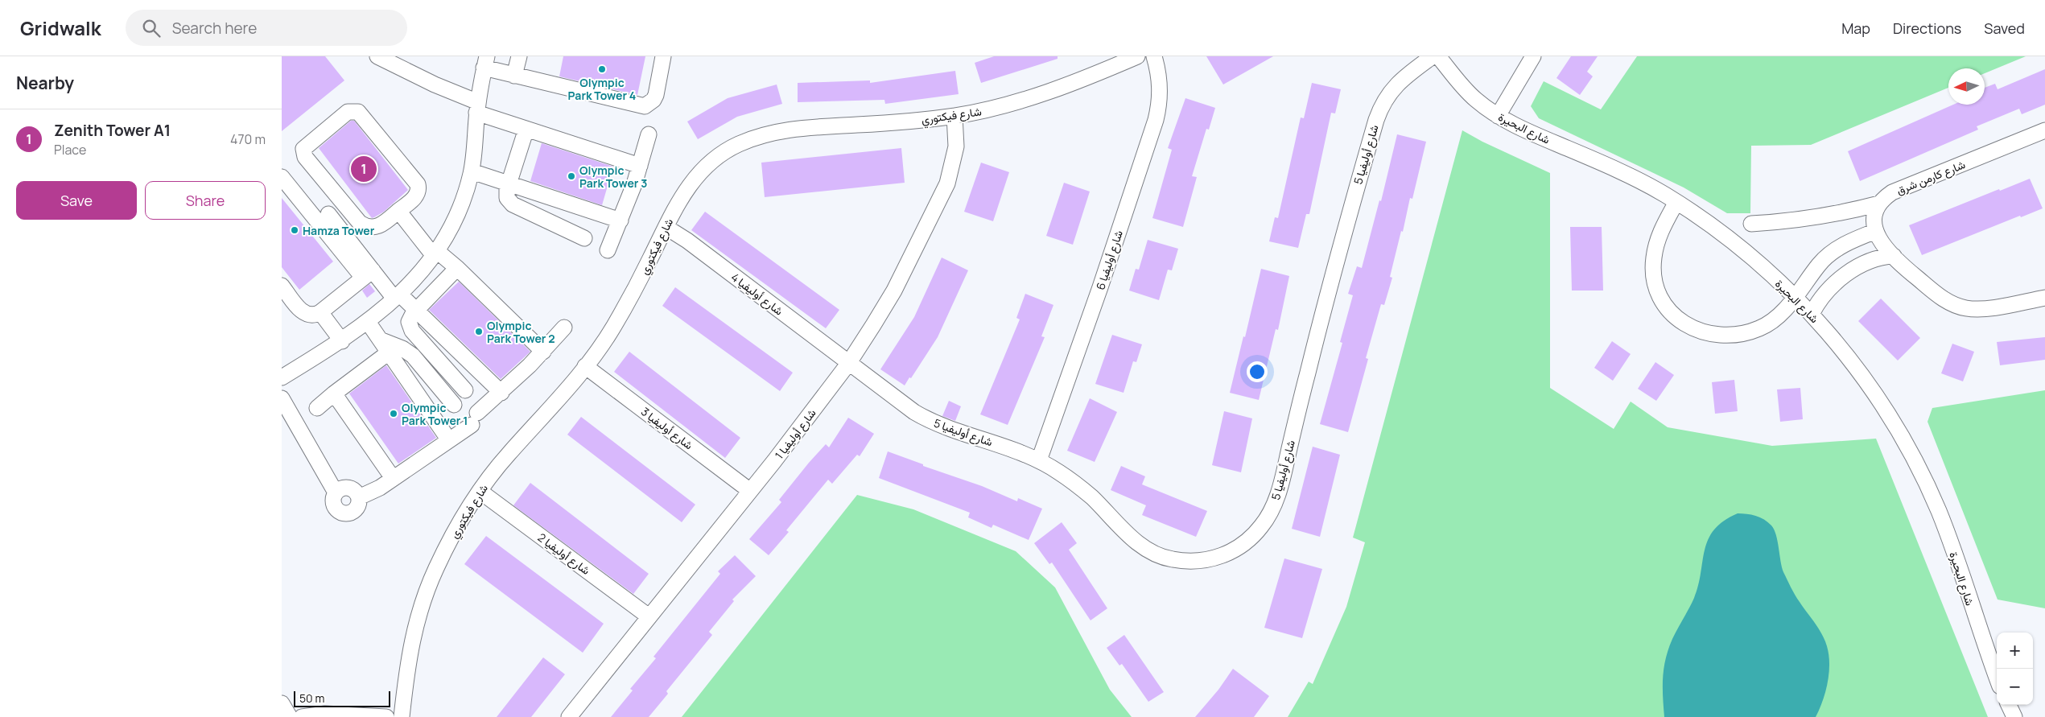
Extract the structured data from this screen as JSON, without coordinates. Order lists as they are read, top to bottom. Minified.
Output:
{"streets":{"street":["شارع فيكتوري","شارع البحيرة","شارع أوليفيا 5","شارع كارمن شرق","شارع أوليفيا 6","شارع أوليفيا 4","شارع أوليفيا 3","شارع أوليفيا 1","شارع أوليفيا 2"]},"crossings":[["شارع فيكتوري","شارع أوليفيا 4"],["شارع فيكتوري","شارع أوليفيا 3"],["شارع فيكتوري","شارع أوليفيا 1"],["شارع فيكتوري","شارع أوليفيا 2"],["شارع أوليفيا 5","شارع أوليفيا 6"],["شارع أوليفيا 5","شارع أوليفيا 4"],["شارع أوليفيا 5","شارع أوليفيا 1"],["شارع أوليفيا 4","شارع أوليفيا 1"],["شارع أوليفيا 3","شارع أوليفيا 1"],["شارع أوليفيا 1","شارع أوليفيا 2"]],"places":["Olympic Park Tower 4","Olympic Park Tower 3","Hamza Tower","Olympic Park Tower 2","Olympic Park Tower 1"],"scale_bar":"50 m","north":"left","page":{"header":"Gridwalk","search":"Search here","nav":["Map","Directions","Saved"],"heading":"Nearby","list":[{"mark":"1","name":"Zenith Tower A1","note":"Place","value":"470 m"}],"pins":"1","buttons":["Save","Share"],"map_buttons":["+","−"],"scale":"50 m"}}
